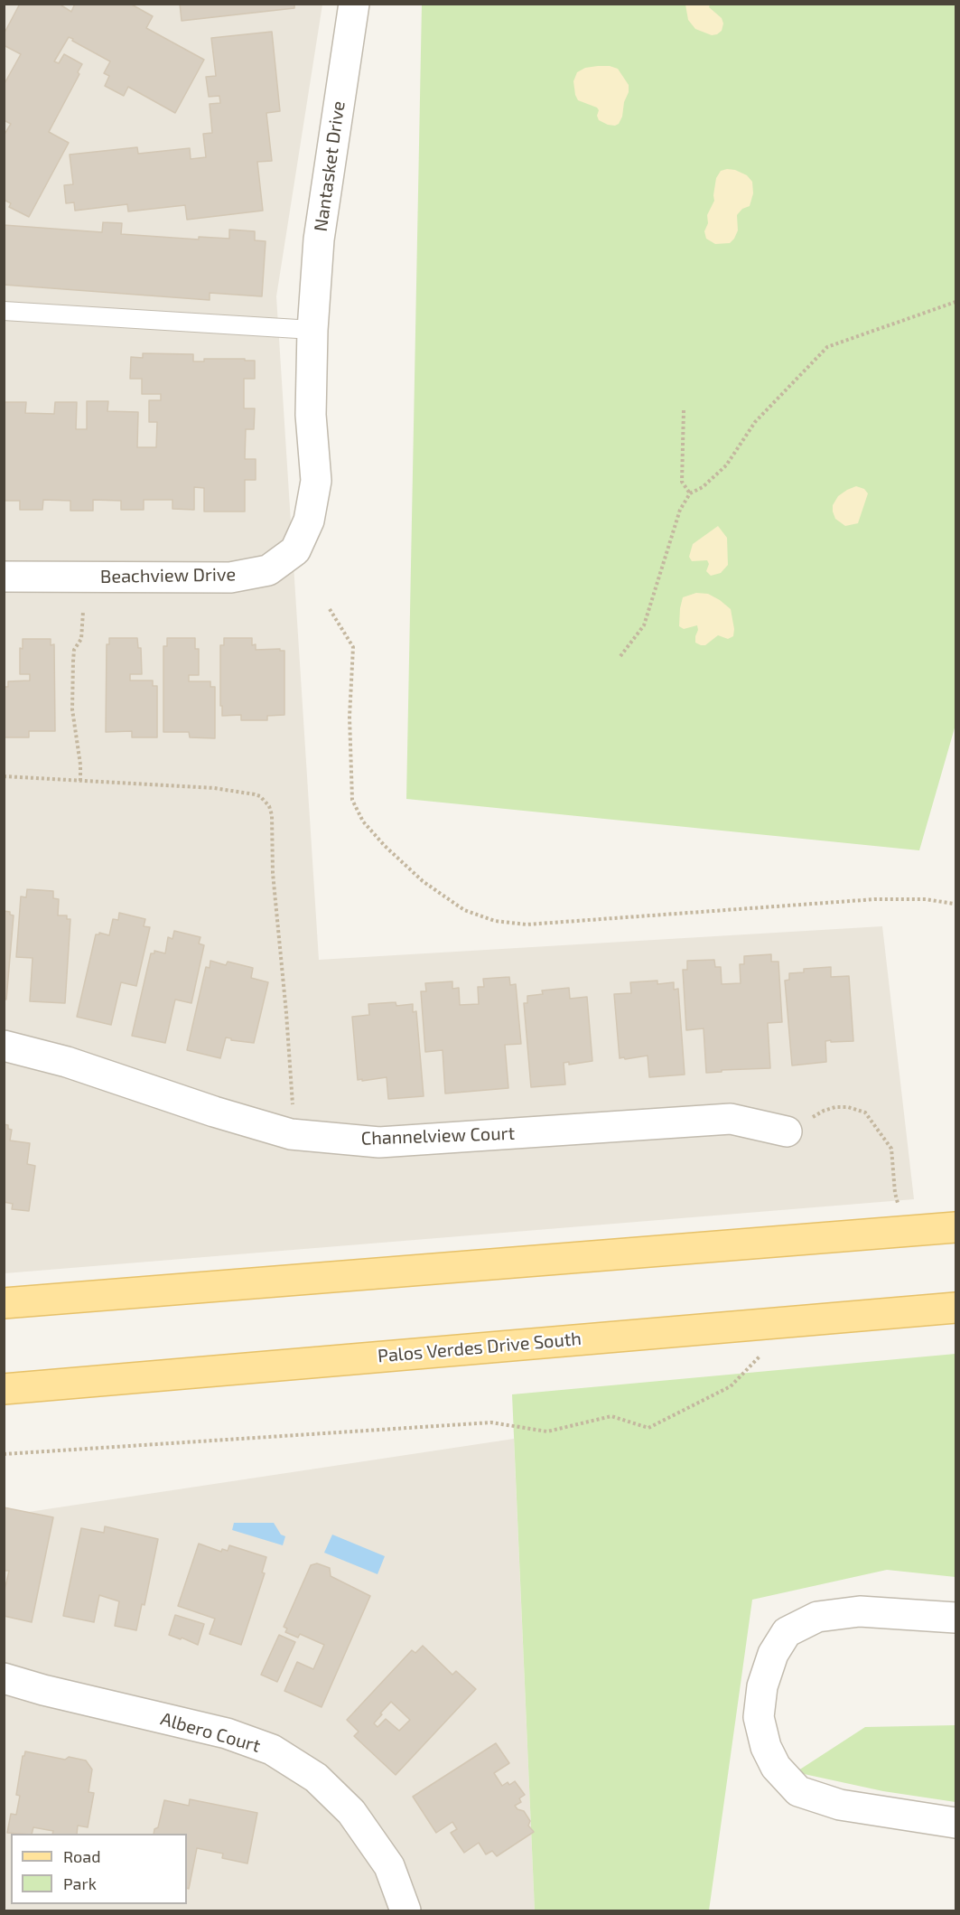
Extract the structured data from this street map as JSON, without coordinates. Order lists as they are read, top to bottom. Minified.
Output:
{"streets":{"main road":["Palos Verdes Drive South"],"street":["Nantasket Drive","Beachview Drive","Channelview Court","Albero Court"]},"crossings":[["Nantasket Drive","Beachview Drive"]],"legend":["Road","Park"]}
